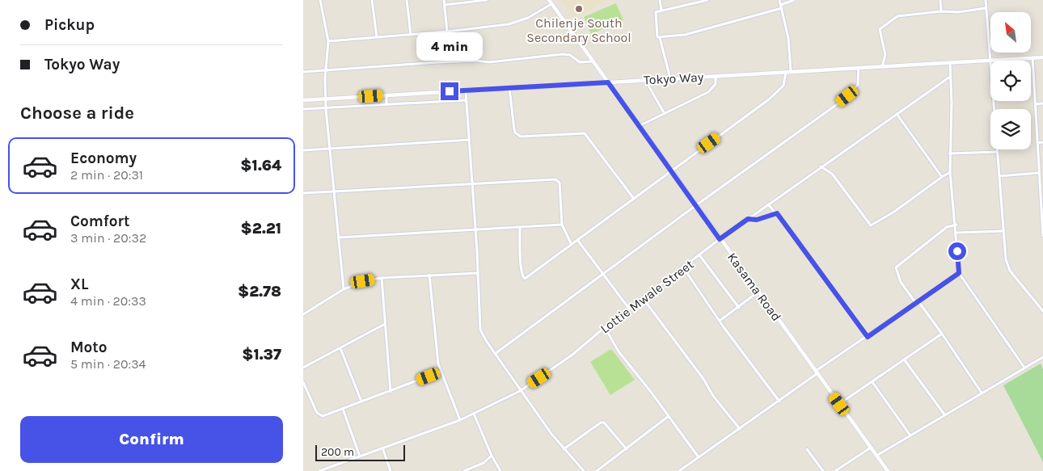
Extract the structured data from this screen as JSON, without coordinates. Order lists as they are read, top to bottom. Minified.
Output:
{"streets":{"main road":["Tokyo Way","Kasama Road"],"street":["Lottie Mwale Street"]},"crossings":[["Tokyo Way","Kasama Road"],["Kasama Road","Lottie Mwale Street"]],"places":["Chilenje South Secondary School"],"scale_bar":"200 m","north":"top left","page":{"banner":["Pickup","Tokyo Way"],"bubble":"4 min","heading":"Choose a ride","list":[{"name":"Economy","note":"2 min · 20:31","value":"$1.64"},{"name":"Comfort","note":"3 min · 20:32","value":"$2.21"},{"name":"XL","note":"4 min · 20:33","value":"$2.78"},{"name":"Moto","note":"5 min · 20:34","value":"$1.37"}],"buttons":"Confirm","scale":"200 m"}}
